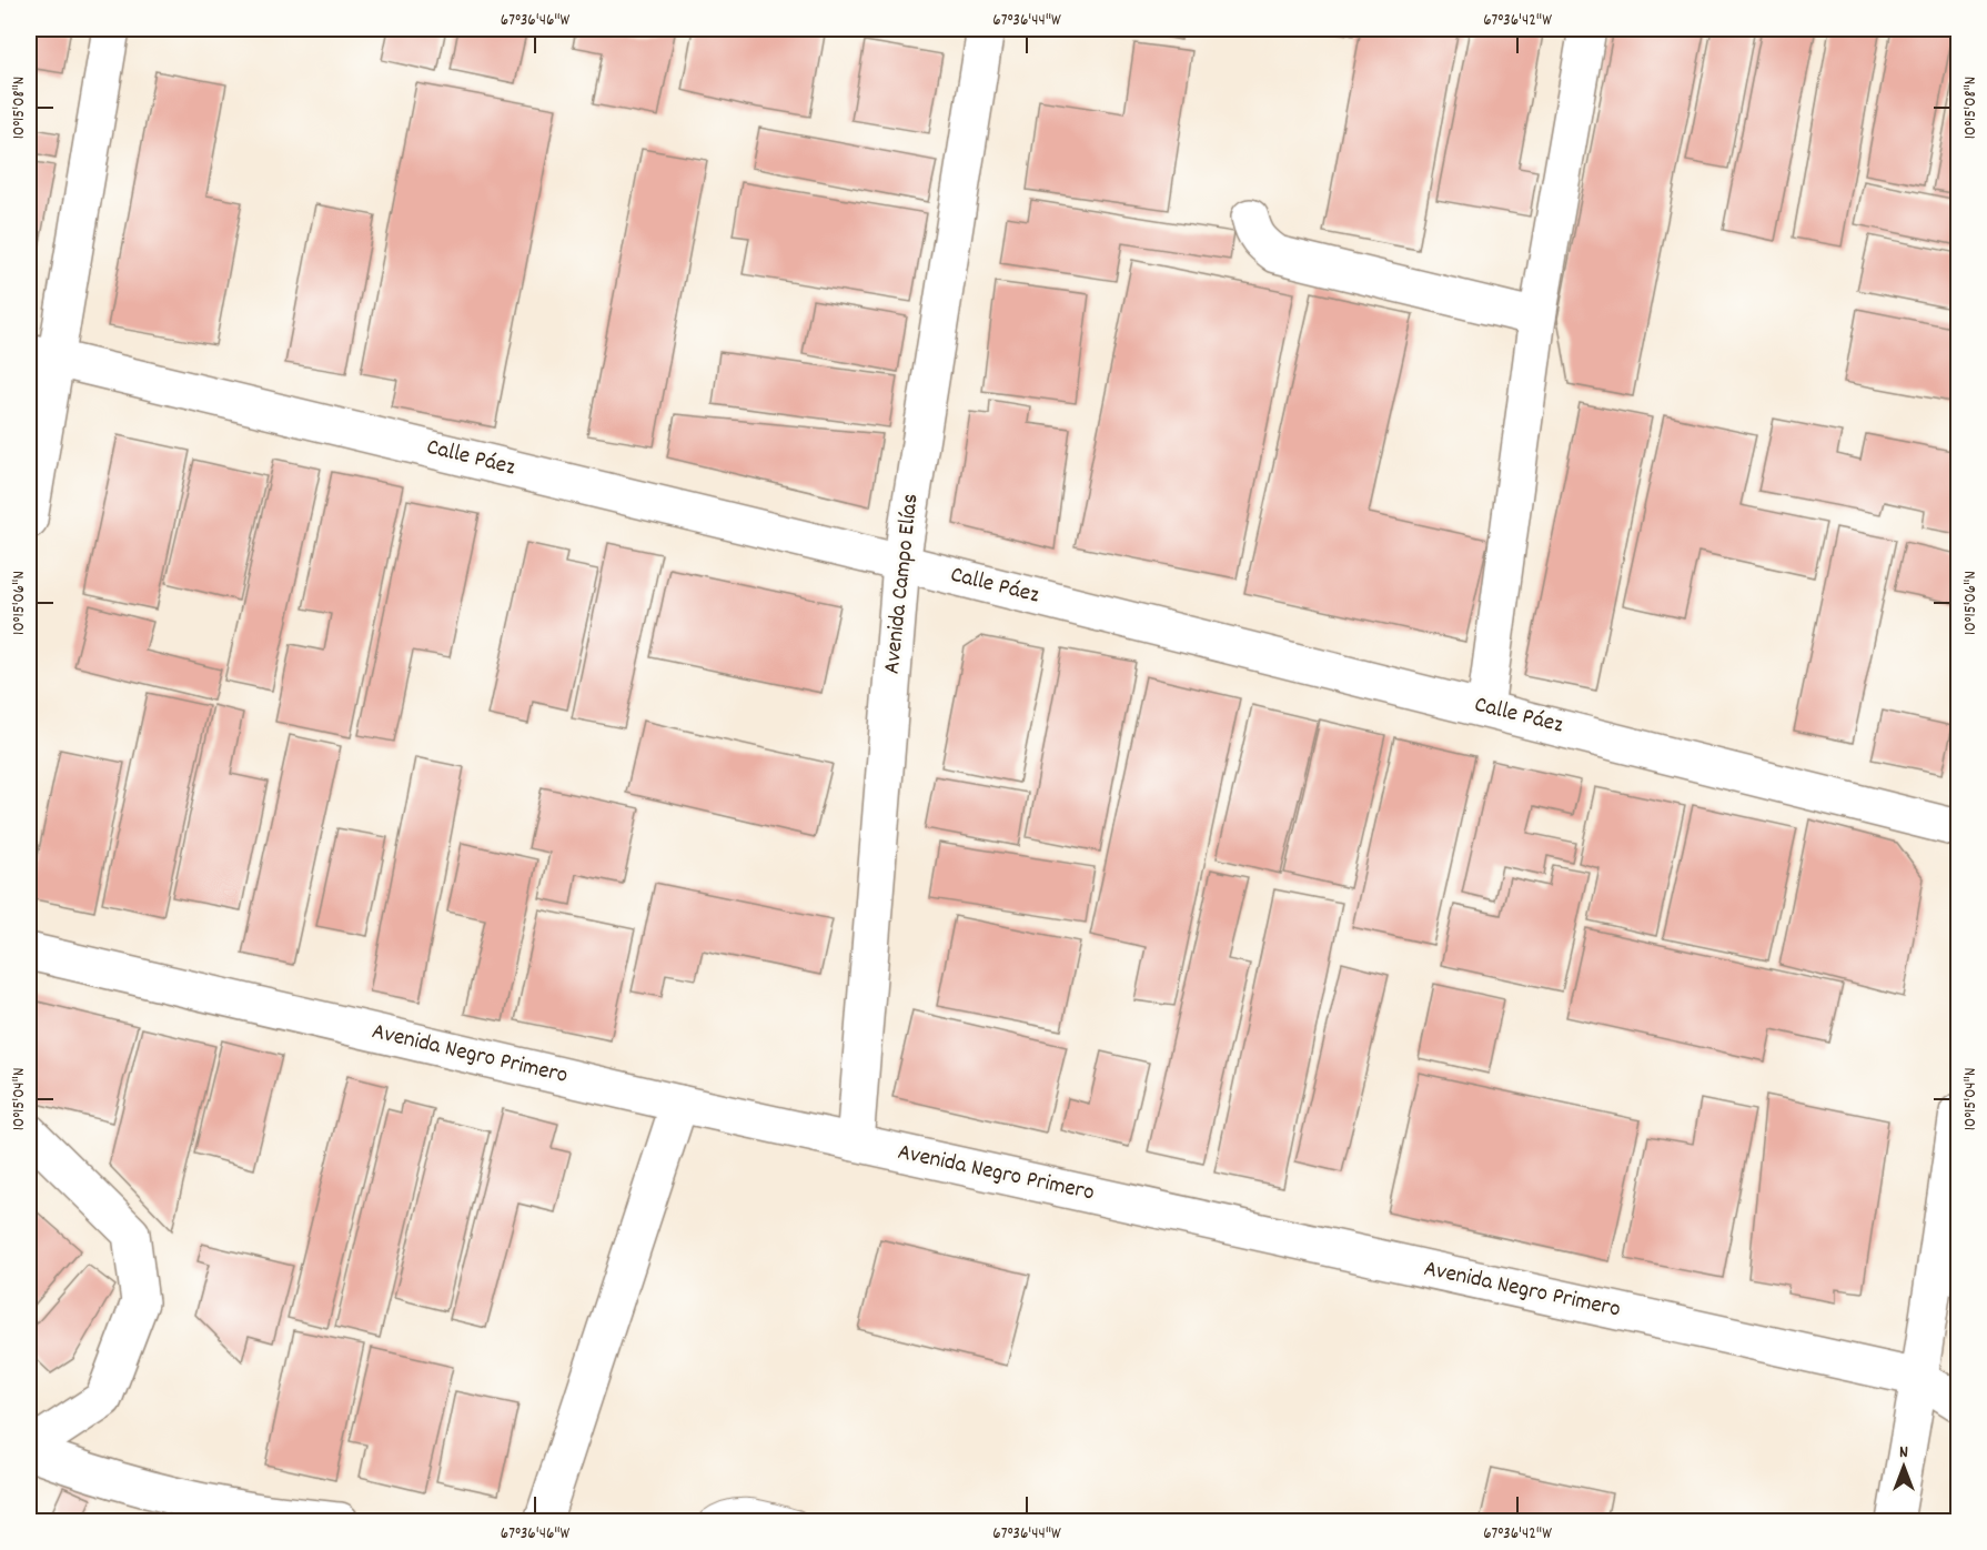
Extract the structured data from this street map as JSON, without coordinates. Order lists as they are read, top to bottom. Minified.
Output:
{"streets":{"street":["Calle Páez","Avenida Campo Elías","Avenida Negro Primero"]},"crossings":[["Calle Páez","Avenida Campo Elías"],["Avenida Campo Elías","Avenida Negro Primero"]],"north":"top","coordinates":["67°36'46\"W","67°36'44\"W","67°36'42\"W","10°15'08\"N","10°15'06\"N","10°15'04\"N"]}
